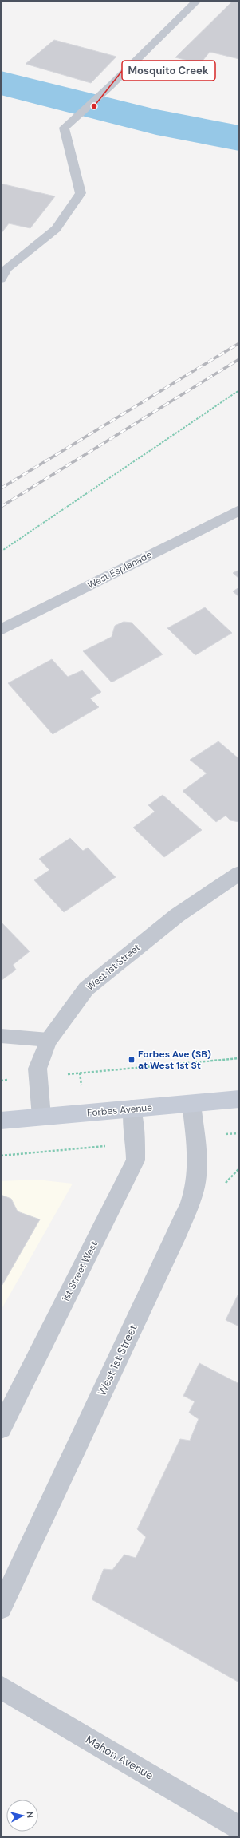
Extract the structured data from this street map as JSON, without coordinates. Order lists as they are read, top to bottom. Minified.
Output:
{"streets":{"main road":["Forbes Avenue"],"street":["West Esplanade","West 1st Street","1st Street West","Mahon Avenue"]},"crossings":[["West 1st Street","Forbes Avenue"],["Forbes Avenue","1st Street West"]],"places":{"other":["Mosquito Creek"],"transit":["Forbes Ave (SB) at West 1st St"]},"north":"right"}
